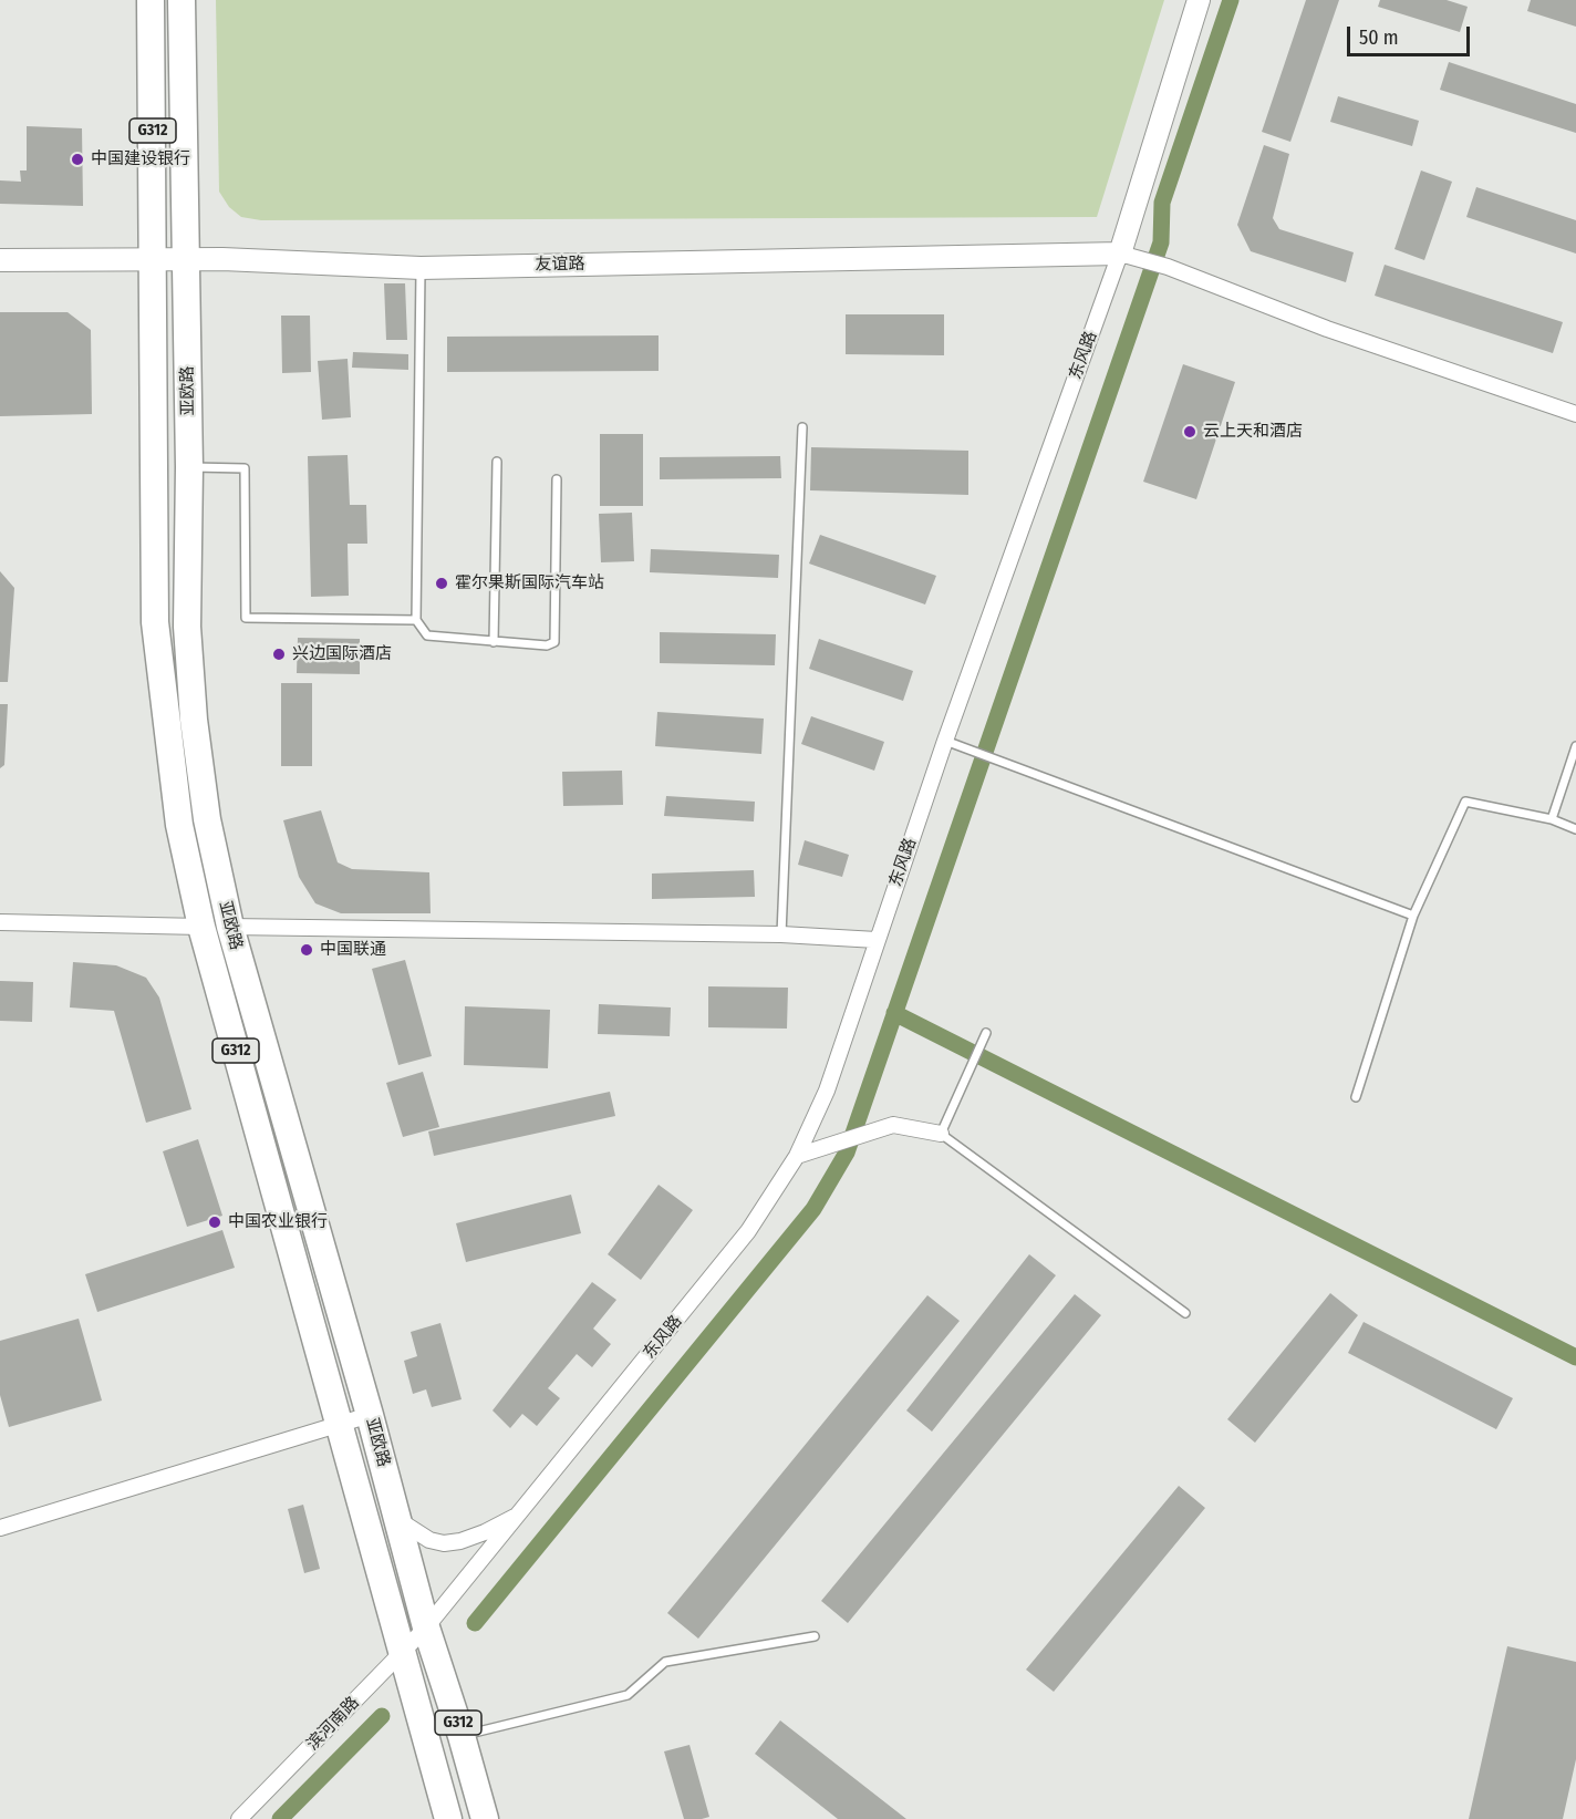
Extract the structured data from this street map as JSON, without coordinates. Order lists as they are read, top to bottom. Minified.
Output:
{"streets":{"highway":["G312","亚欧路"],"street":["友谊路","东风路","滨河南路"]},"crossings":[["友谊路","东风路"],["友谊路","亚欧路"],["东风路","亚欧路"],["东风路","滨河南路"],["亚欧路","滨河南路"]],"places":["中国建设银行","云上天和酒店","霍尔果斯国际汽车站","兴边国际酒店","中国联通","中国农业银行"],"scale_bar":"50 m"}
